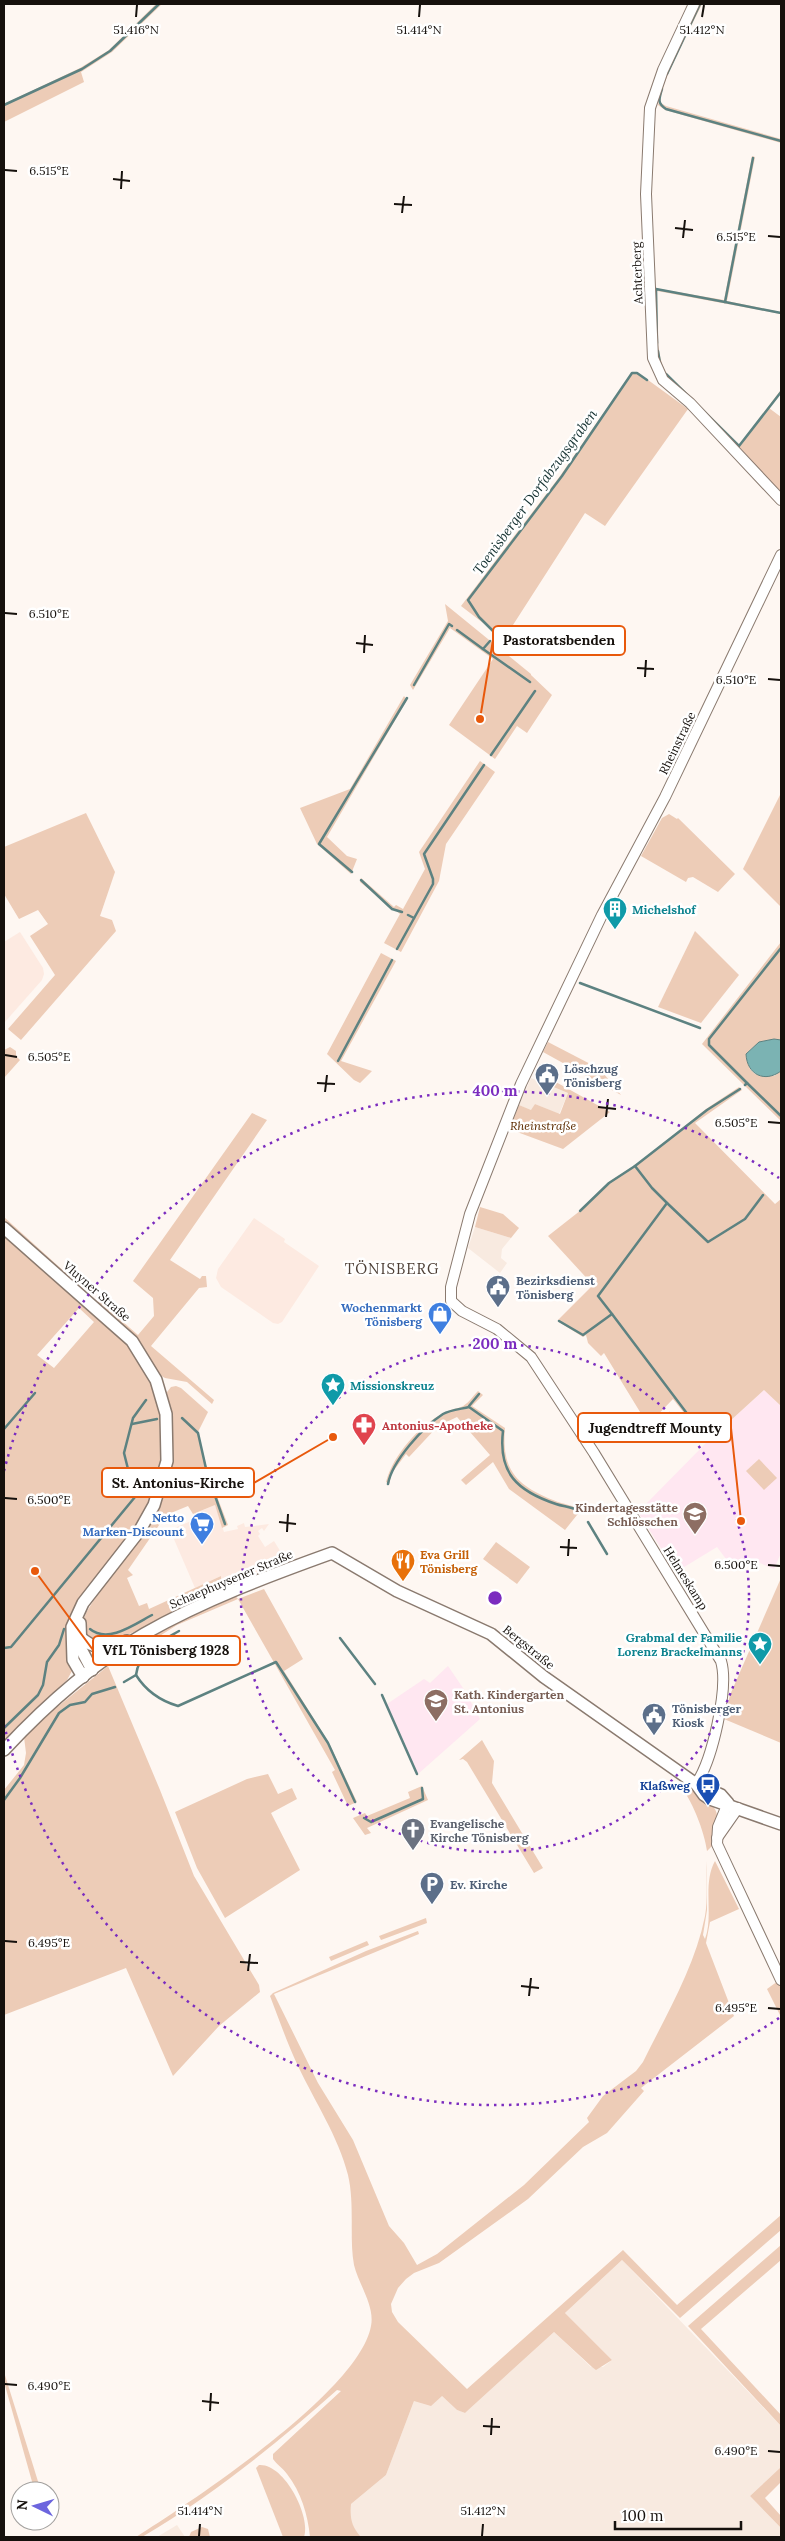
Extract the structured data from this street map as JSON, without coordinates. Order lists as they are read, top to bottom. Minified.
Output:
{"streets":{"main road":["Vluyner Straße","Schaephuysener Straße","Bergstraße"],"street":["Achterberg","Rheinstraße","Helmeskamp"]},"crossings":[["Rheinstraße","Helmeskamp"],["Helmeskamp","Bergstraße"],["Schaephuysener Straße","Bergstraße"]],"districts":["TÖNISBERG"],"water":["Toenisberger Dorfabzugsgraben"],"parks":["Rheinstraße"],"places":{"other":["Pastoratsbenden","St. Antonius-Kirche","Jugendtreff Mounty","VfL Tönisberg 1928"],"building":["Michelshof"],"public building":["Löschzug Tönisberg","Bezirksdienst Tönisberg","Tönisberger Kiosk"],"shop":["Wochenmarkt Tönisberg"],"place":["Missionskreuz","Grabmal der Familie Lorenz Brackelmanns"],"pharmacy":["Antonius-Apotheke"],"school or university":["Kindertagesstätte Schlösschen","Kath. Kindergarten St. Antonius"],"supermarket":["Netto Marken-Discount"],"restaurant":["Eva Grill Tönisberg"],"bus stop":["Klaßweg"],"church":["Evangelische Kirche Tönisberg"],"parking":["Ev. Kirche"]},"scale_bar":"100 m","north":"left","coordinates":["51.416°N","51.414°N","51.412°N","6.515°E","6.510°E","6.505°E","6.500°E","6.495°E","6.490°E"],"rings":["400 m","200 m"]}
